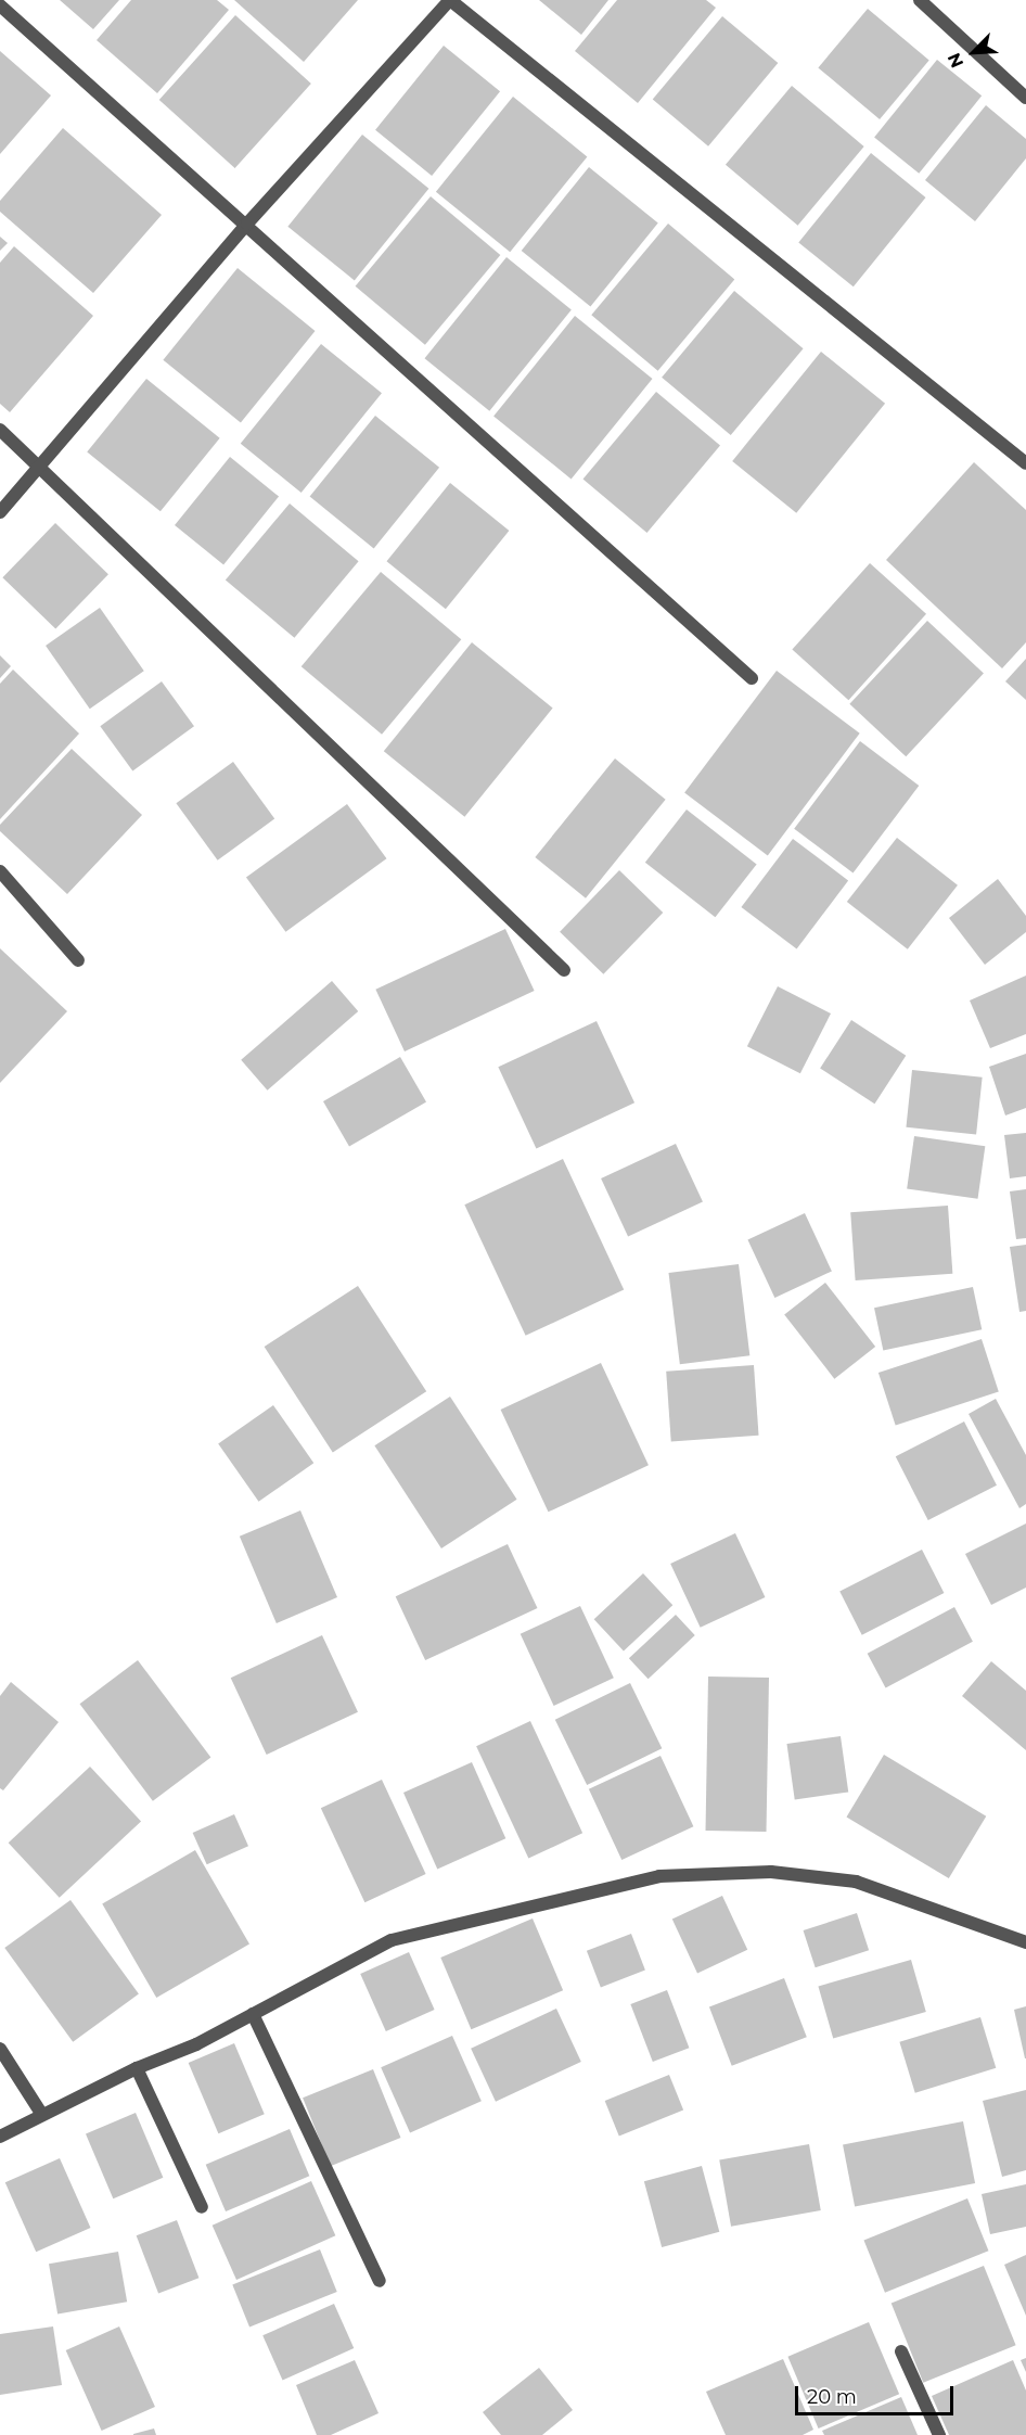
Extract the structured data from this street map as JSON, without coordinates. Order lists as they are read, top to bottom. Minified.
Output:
{"scale_bar":"20 m","north":"bottom left"}
